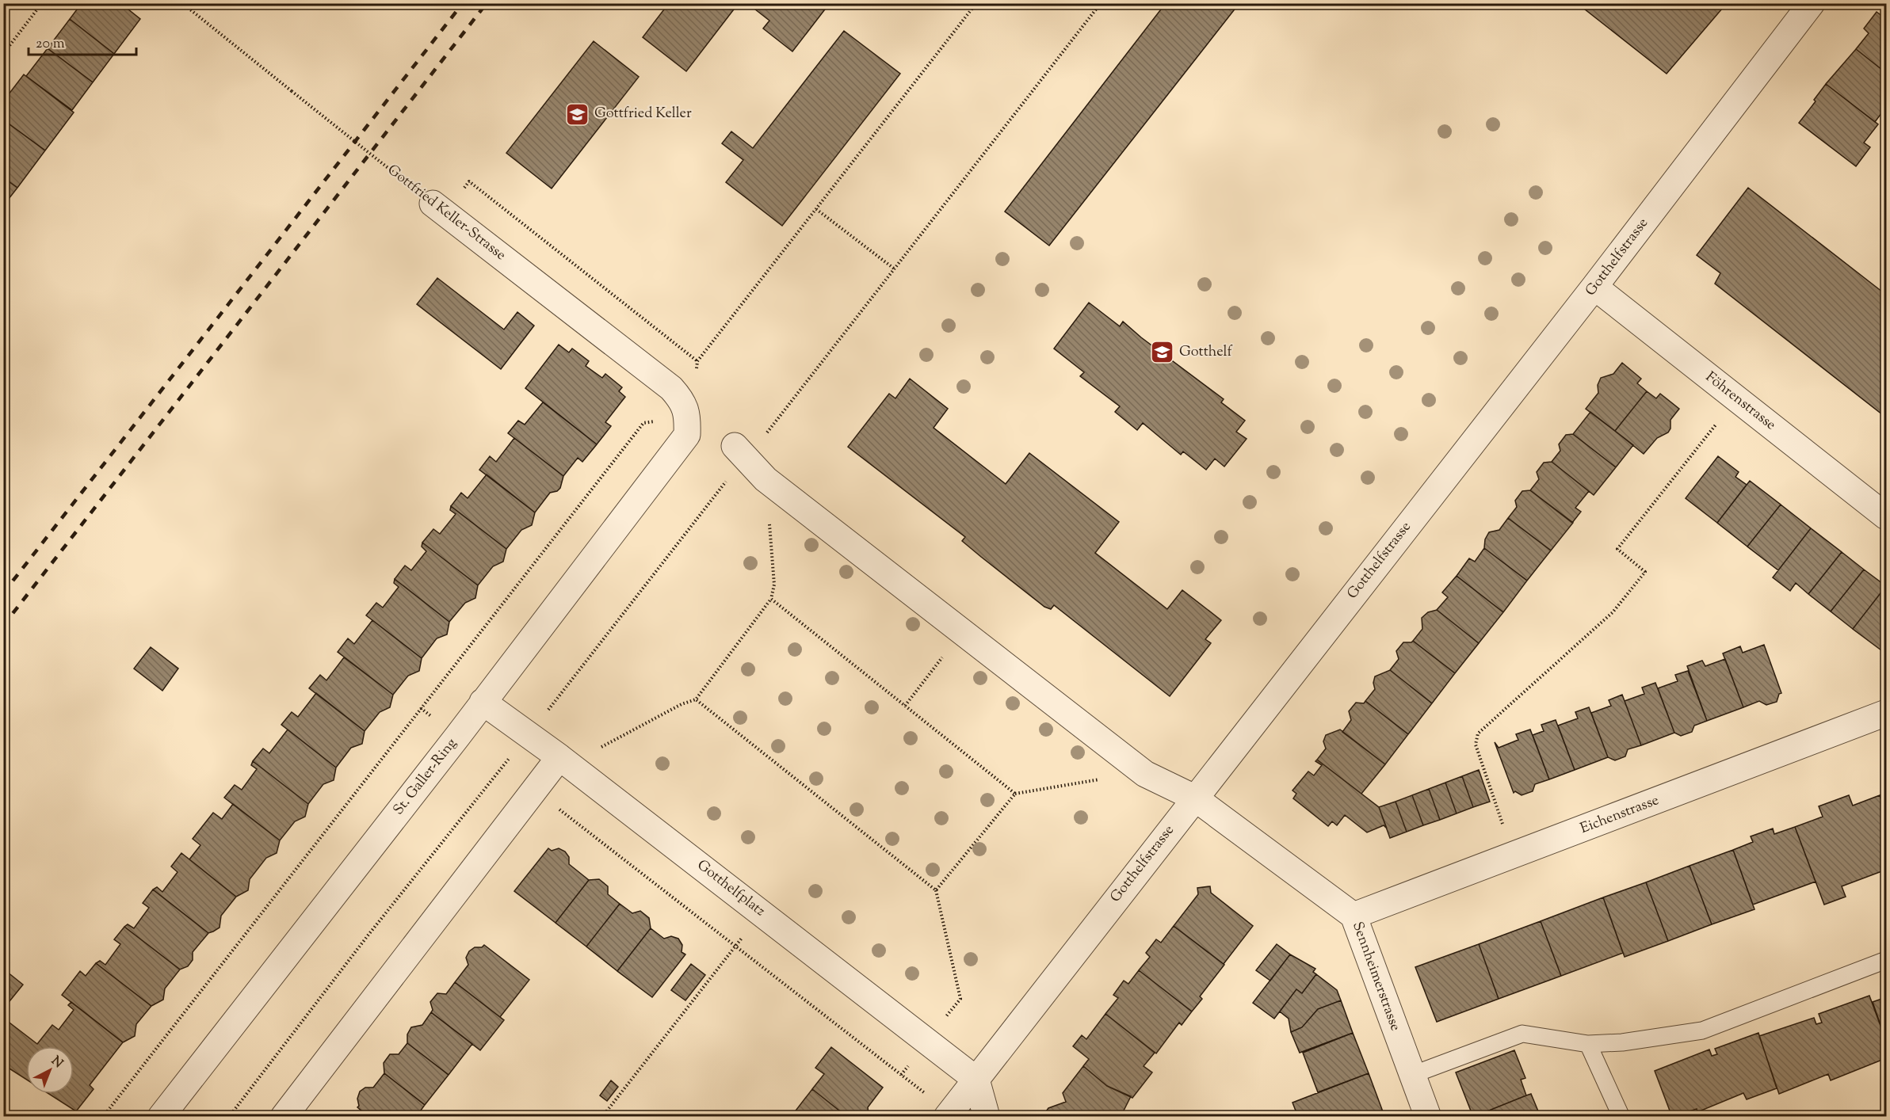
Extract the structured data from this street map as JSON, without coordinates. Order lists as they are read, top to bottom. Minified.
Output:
{"streets":{"street":["Gottfried Keller-Strasse","Gotthelfstrasse","Föhrenstrasse","St. Galler-Ring","Eichenstrasse","Gotthelfplatz","Sennheimerstrasse"]},"crossings":[["Gottfried Keller-Strasse","St. Galler-Ring"],["Gotthelfstrasse","Föhrenstrasse"],["Gotthelfstrasse","Gotthelfplatz"],["Gotthelfstrasse","Sennheimerstrasse"],["St. Galler-Ring","Gotthelfplatz"],["Eichenstrasse","Sennheimerstrasse"]],"places":{"school or university":["Gottfried Keller","Gotthelf"]},"scale_bar":"20 m","north":"top right"}
